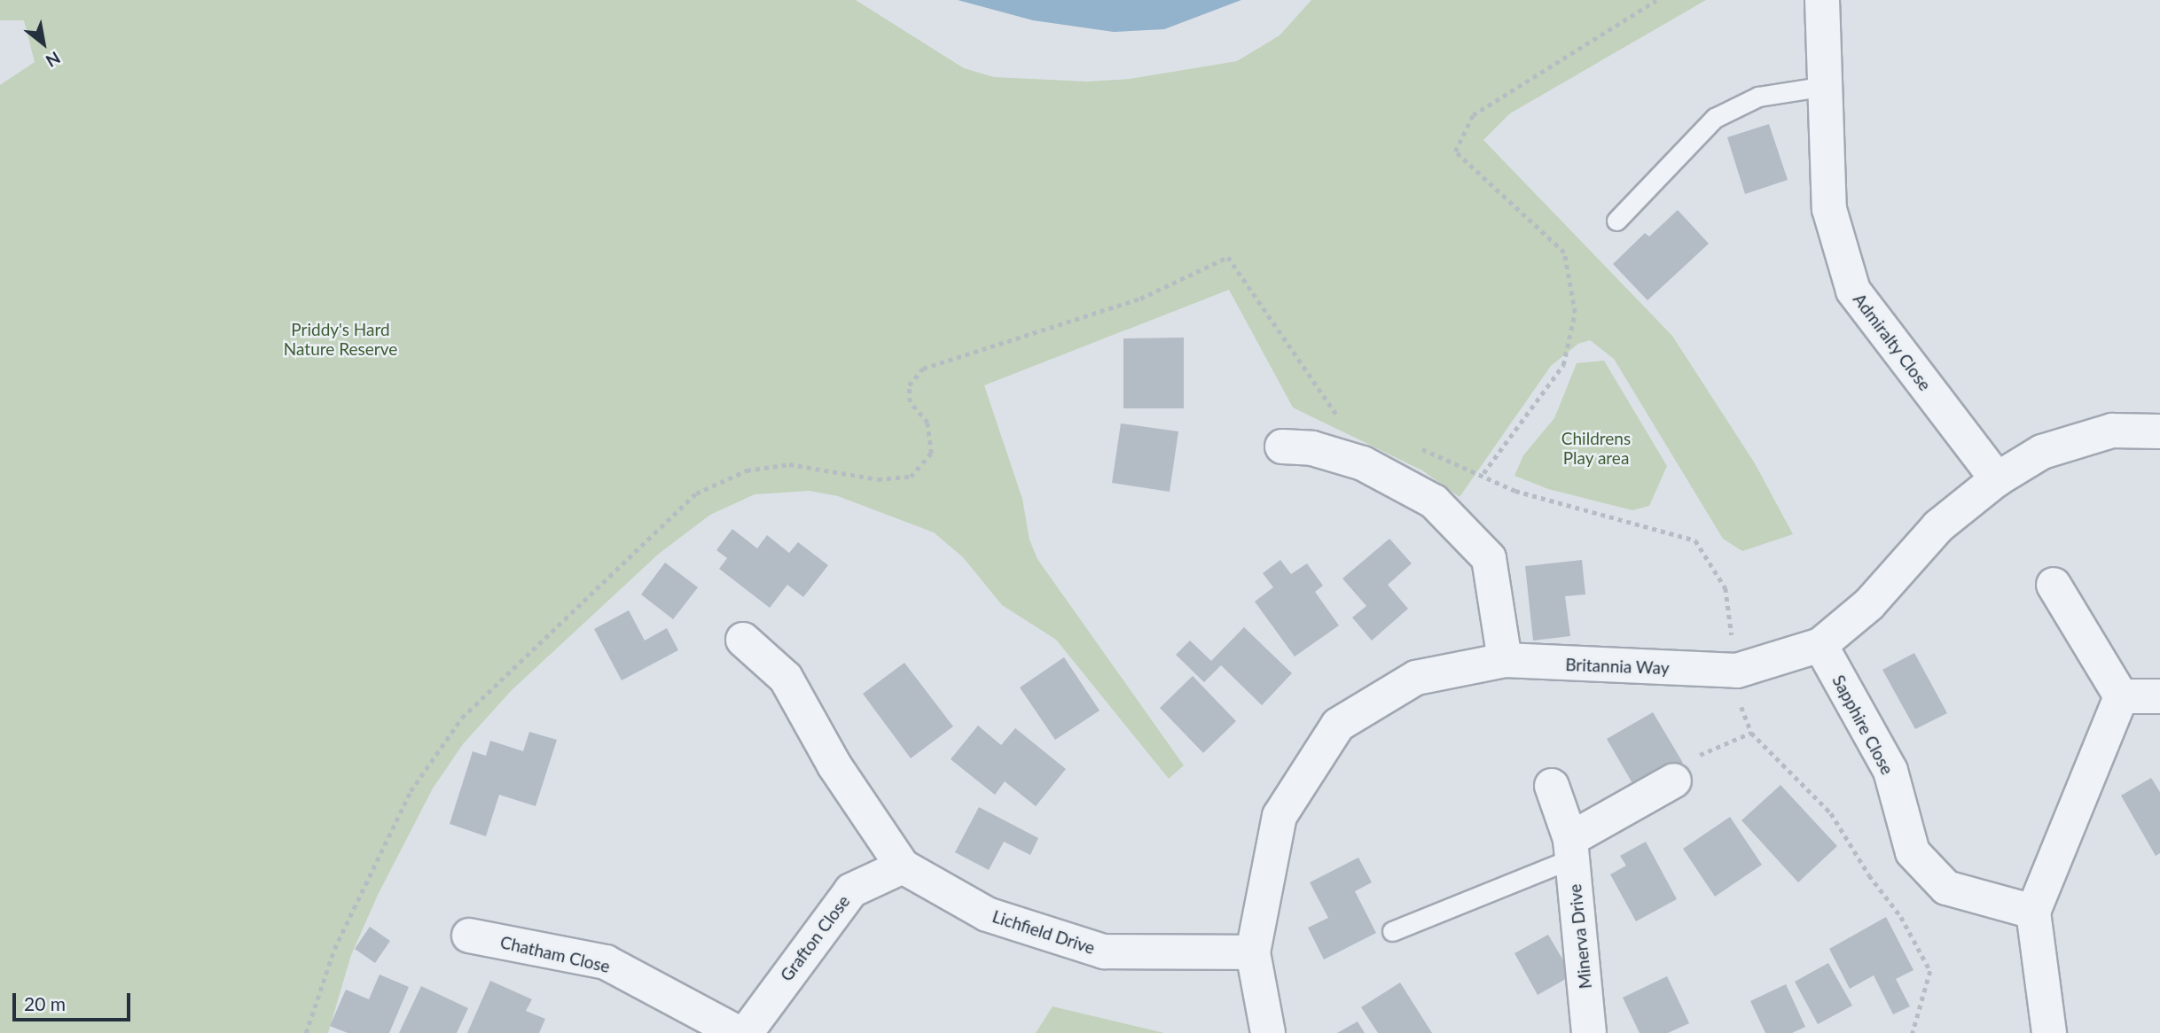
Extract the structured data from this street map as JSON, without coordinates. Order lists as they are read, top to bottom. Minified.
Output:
{"streets":{"street":["Admiralty Close","Britannia Way","Sapphire Close","Lichfield Drive","Minerva Drive","Grafton Close","Chatham Close"]},"crossings":[["Admiralty Close","Britannia Way"],["Britannia Way","Sapphire Close"],["Britannia Way","Lichfield Drive"],["Lichfield Drive","Grafton Close"]],"parks":["Priddy's Hard Nature Reserve","Childrens Play area"],"scale_bar":"20 m","north":"bottom right"}
